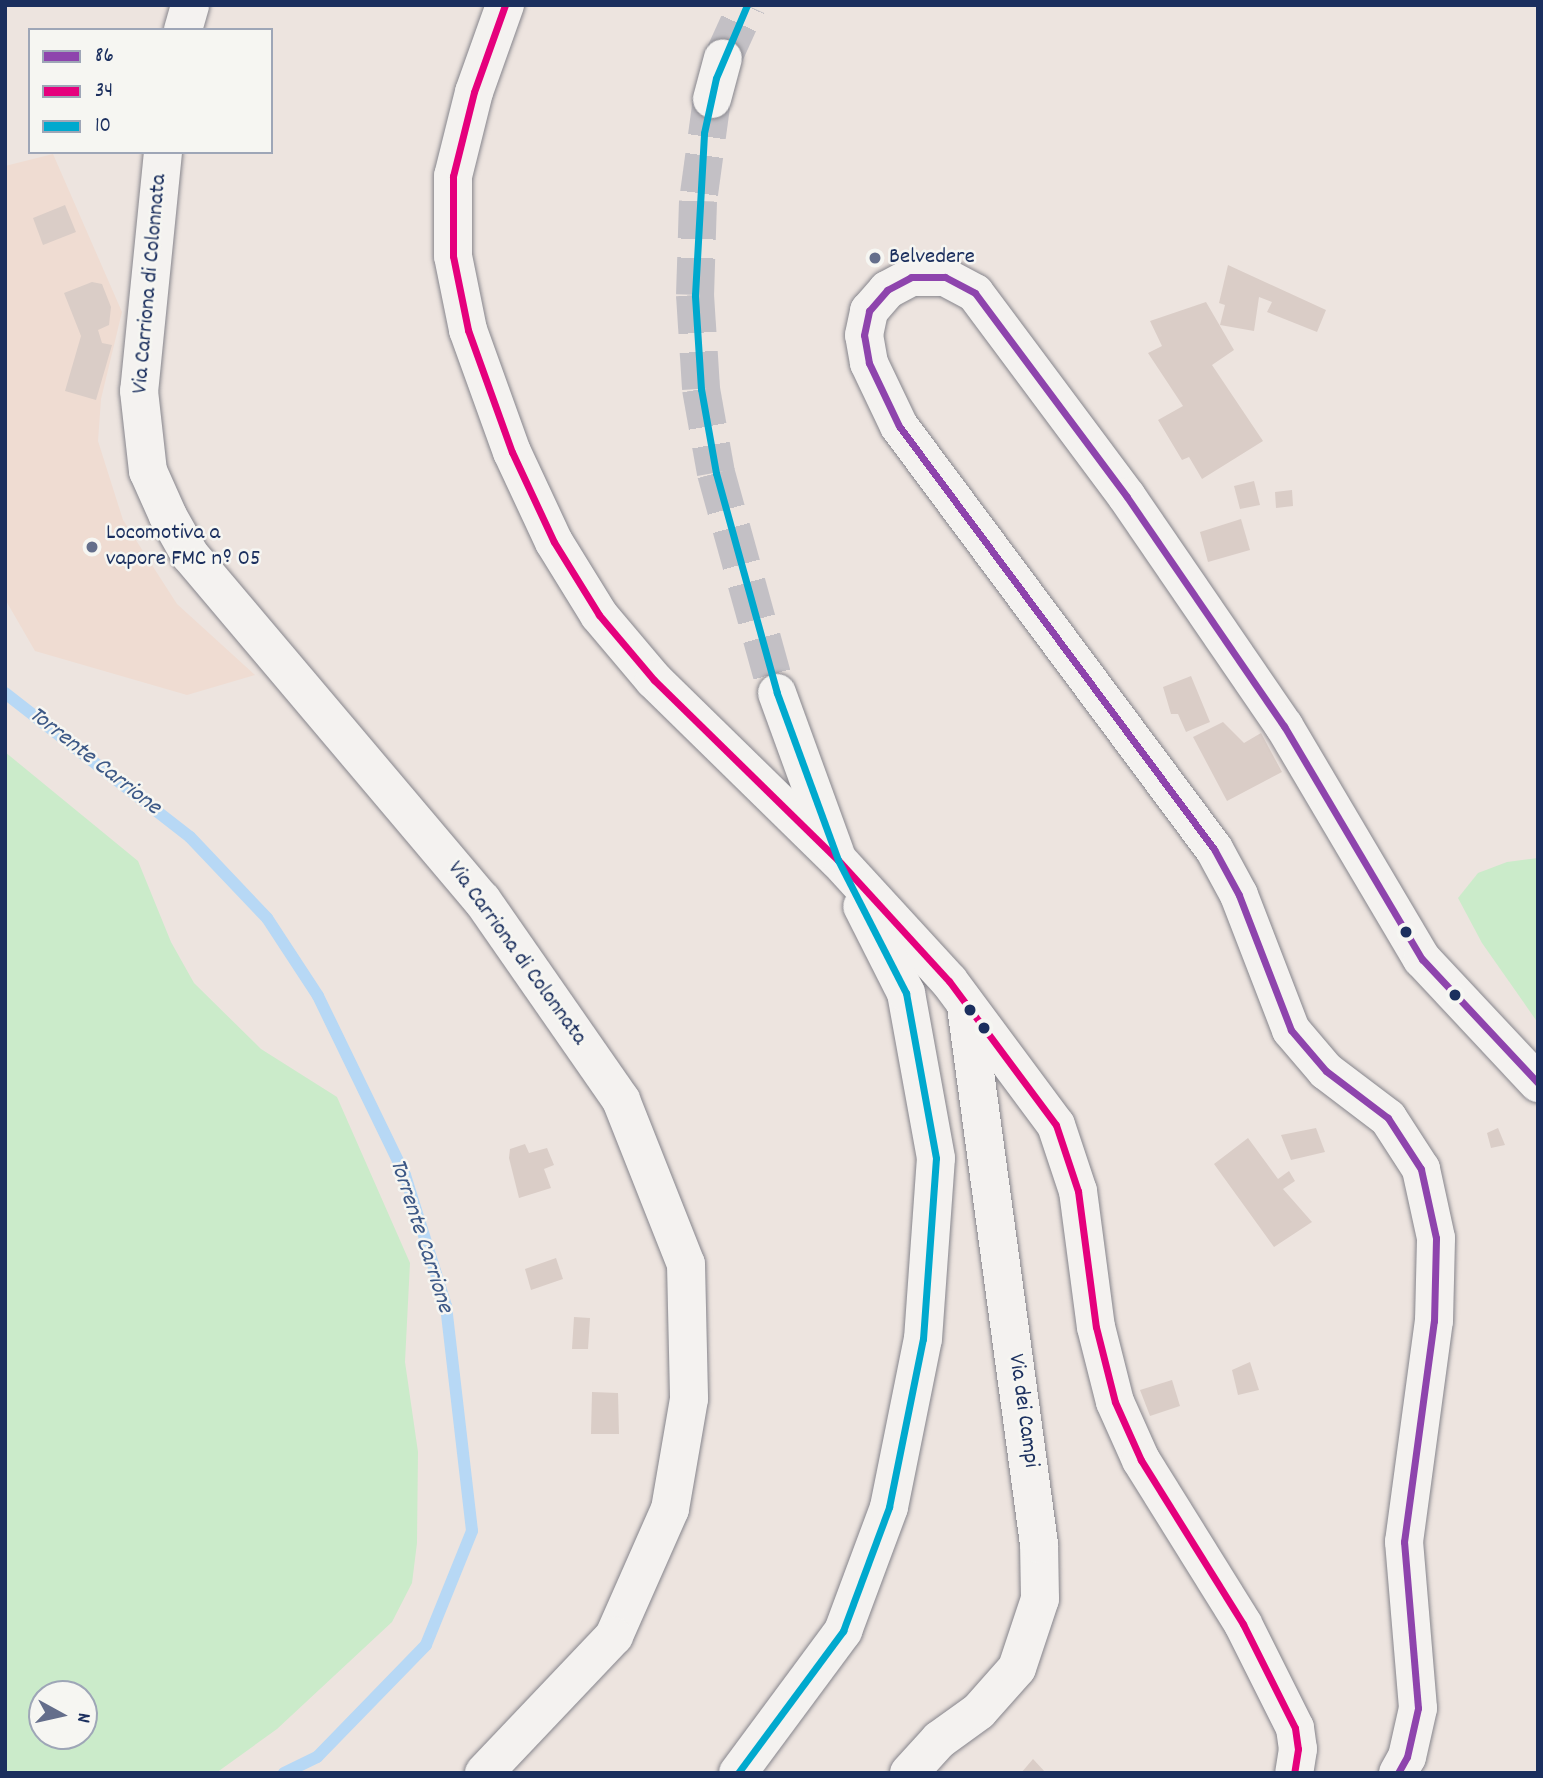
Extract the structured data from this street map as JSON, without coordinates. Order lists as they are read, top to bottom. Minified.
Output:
{"streets":{"street":["Via Carriona di Colonnata","Via dei Campi"]},"water":["Torrente Carrione"],"places":["Belvedere","Locomotiva a vapore FMC nº 05"],"lines":["transit line 34","transit line 10","transit line 86"],"legend":["86","34","10"],"north":"right"}
